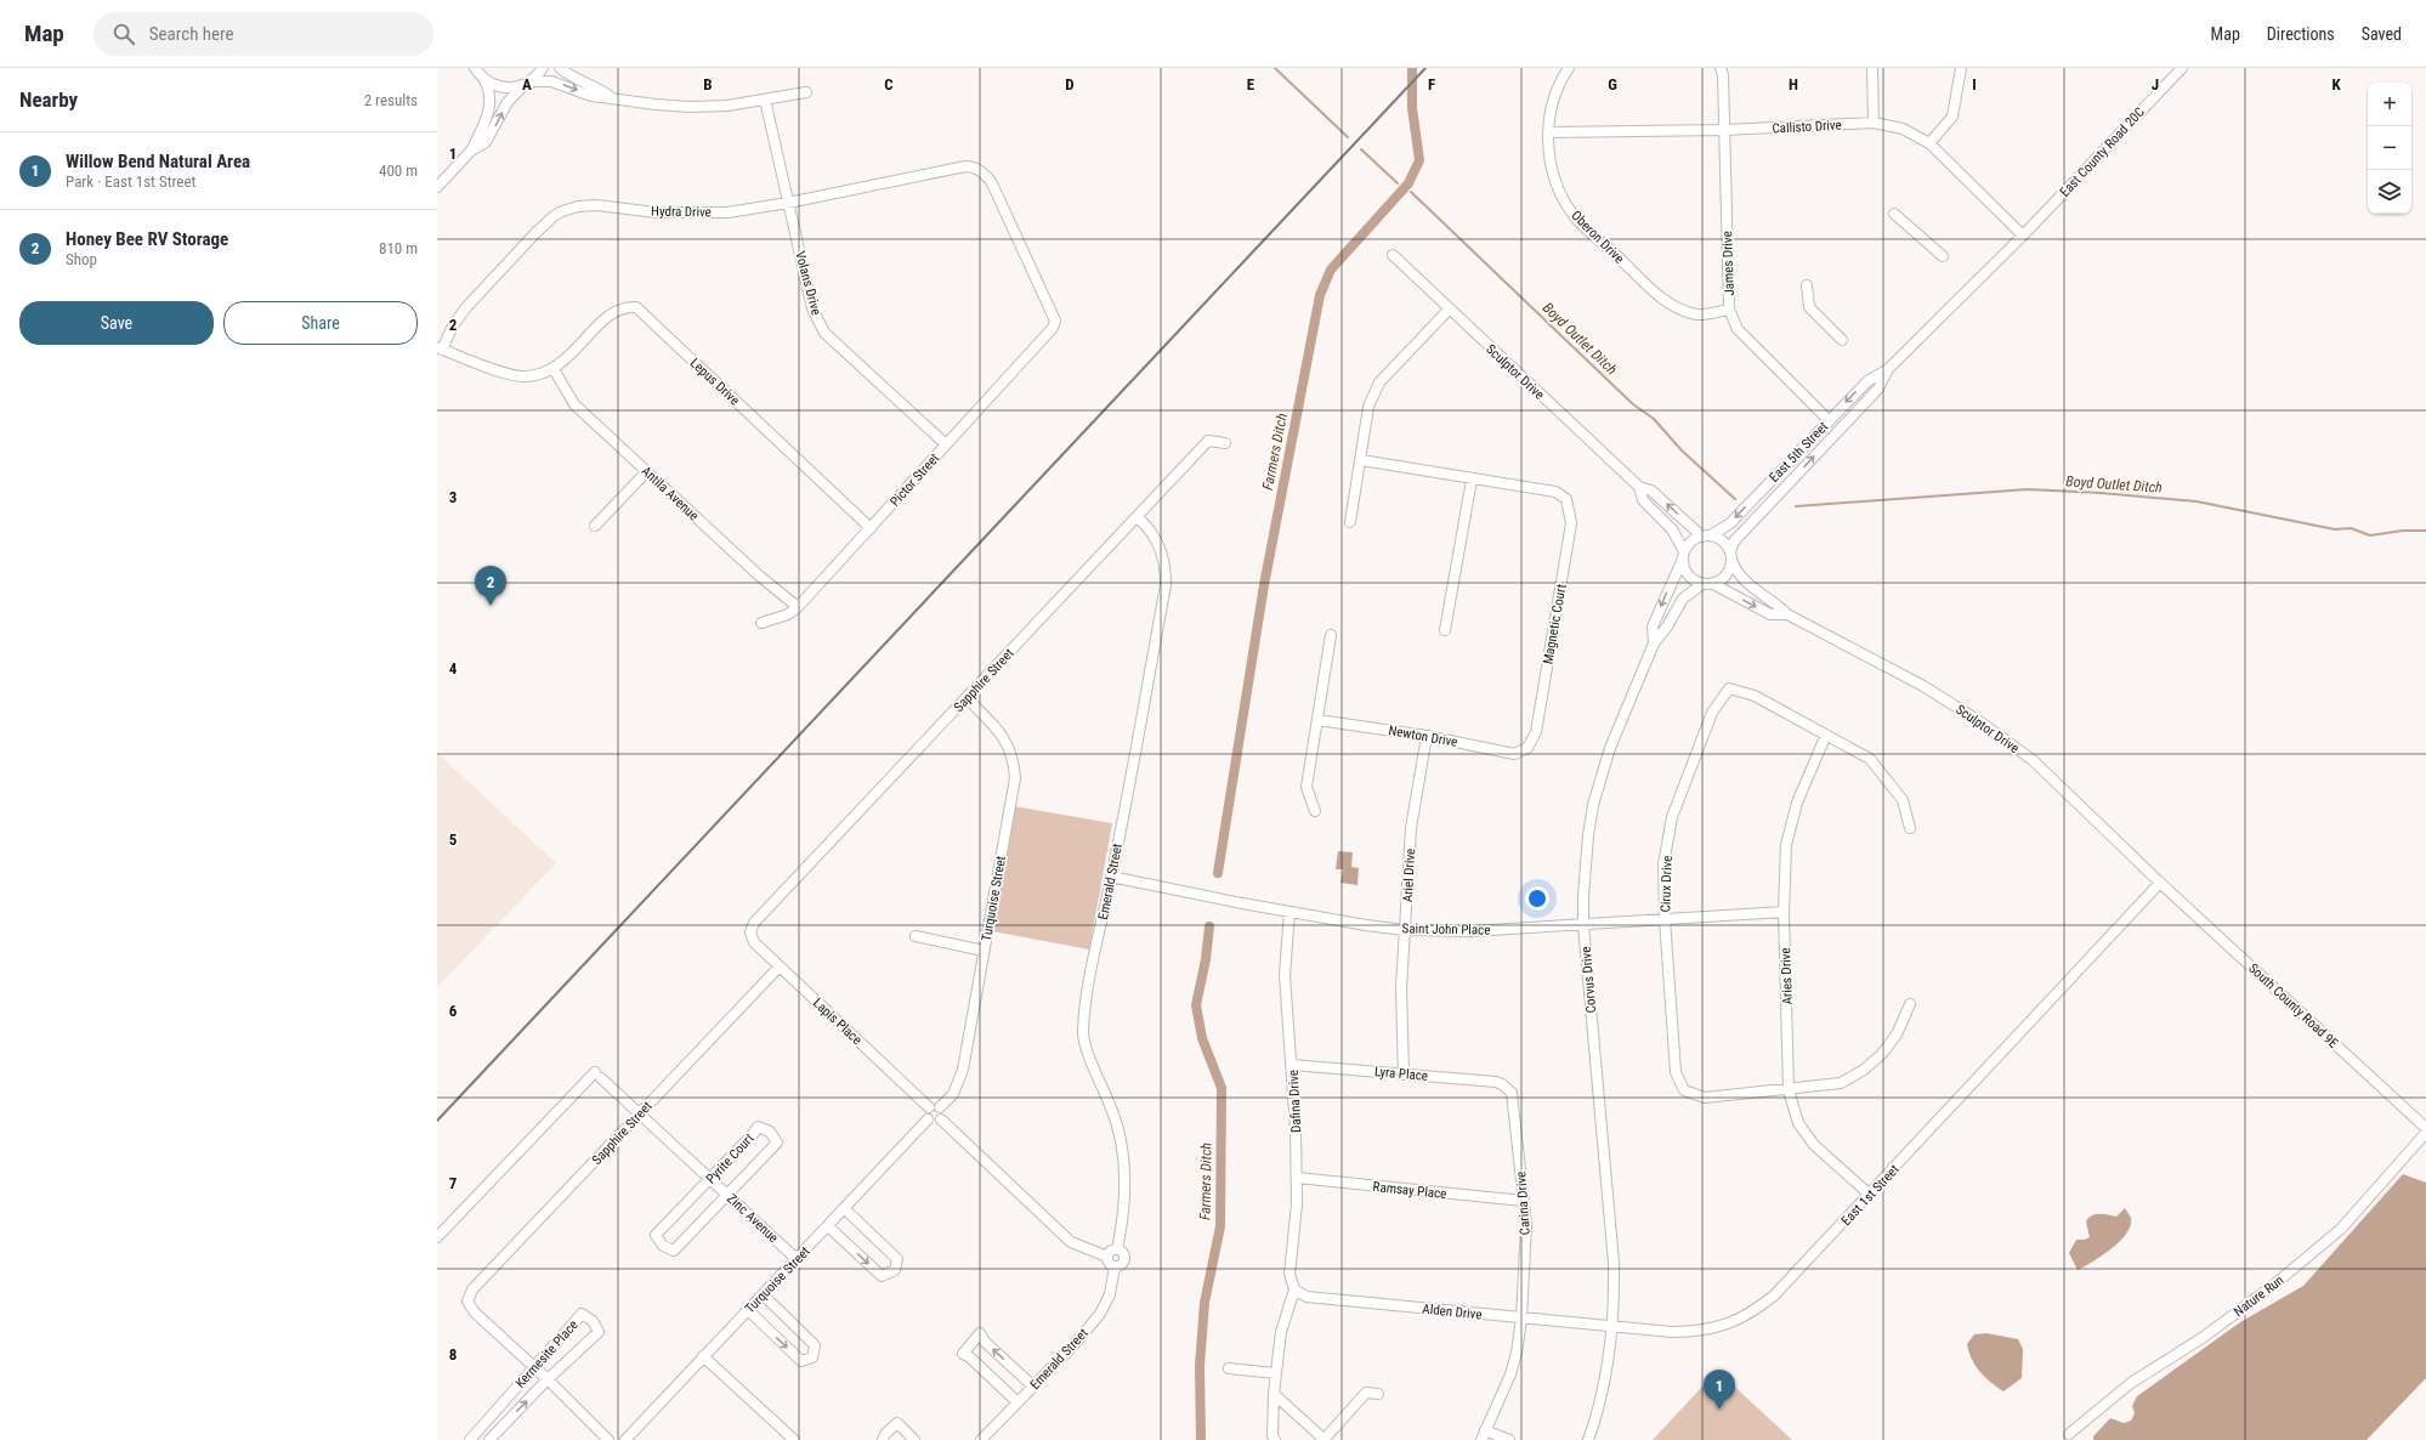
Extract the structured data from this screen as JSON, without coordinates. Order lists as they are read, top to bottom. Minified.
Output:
{"streets":{"street":["Callisto Drive","East County Road 20C","Hydra Drive","Oberon Drive","James Drive","Volans Drive","Sculptor Drive","Lepus Drive","East 5th Street","Pictor Street","Antila Avenue","Magnetic Court","Sapphire Street","Newton Drive","Ariel Drive","Emerald Street","Cirux Drive","Turquoise Street","Saint John Place","Aries Drive","Corvus Drive","South County Road 9E","Lapis Place","Lyra Place","Dafina Drive","Pyrite Court","Ramsay Place","East 1st Street","Carina Drive","Zinc Avenue","Nature Run","Alden Drive","Kermesite Place"]},"crossings":[["Callisto Drive","East County Road 20C"],["Callisto Drive","Oberon Drive"],["Callisto Drive","James Drive"],["Callisto Drive","East 5th Street"],["East County Road 20C","East 5th Street"],["Hydra Drive","Volans Drive"],["Hydra Drive","Pictor Street"],["Oberon Drive","James Drive"],["James Drive","East 5th Street"],["Volans Drive","Pictor Street"],["Sculptor Drive","East 5th Street"],["Sculptor Drive","Corvus Drive"],["Sculptor Drive","South County Road 9E"],["Sculptor Drive","East 1st Street"],["Lepus Drive","Pictor Street"],["Lepus Drive","Antila Avenue"],["East 5th Street","Corvus Drive"],["Pictor Street","Antila Avenue"],["Magnetic Court","Newton Drive"],["Sapphire Street","Emerald Street"],["Sapphire Street","Turquoise Street"],["Sapphire Street","Lapis Place"],["Sapphire Street","Zinc Avenue"],["Sapphire Street","Kermesite Place"],["Newton Drive","Ariel Drive"],["Ariel Drive","Saint John Place"],["Ariel Drive","Lyra Place"],["Emerald Street","Saint John Place"],["Cirux Drive","Saint John Place"],["Cirux Drive","Aries Drive"],["Turquoise Street","Lapis Place"],["Turquoise Street","Zinc Avenue"],["Saint John Place","Aries Drive"],["Saint John Place","Corvus Drive"],["Saint John Place","Dafina Drive"],["Aries Drive","East 1st Street"],["Corvus Drive","East 1st Street"],["Corvus Drive","Alden Drive"],["South County Road 9E","East 1st Street"],["Lyra Place","Dafina Drive"],["Lyra Place","Carina Drive"],["Dafina Drive","Ramsay Place"],["Dafina Drive","Alden Drive"],["Pyrite Court","Zinc Avenue"],["Ramsay Place","Carina Drive"],["East 1st Street","Alden Drive"],["Carina Drive","Alden Drive"]],"water":["Boyd Outlet Ditch","Farmers Ditch"],"page":{"header":"Map","search":"Search here","nav":["Map","Directions","Saved"],"heading":["Nearby","2 results"],"map_buttons":["+","−"],"list":[{"mark":"1","name":"Willow Bend Natural Area","note":"Park · East 1st Street","value":"400 m"},{"mark":"2","name":"Honey Bee RV Storage","note":"Shop","value":"810 m"}],"buttons":["Save","Share"],"pins":["2","1"]},"grid":{"columns":["A","B","C","D","E","F","G","H","I","J","K"],"rows":["1","2","3","4","5","6","7","8"]}}
